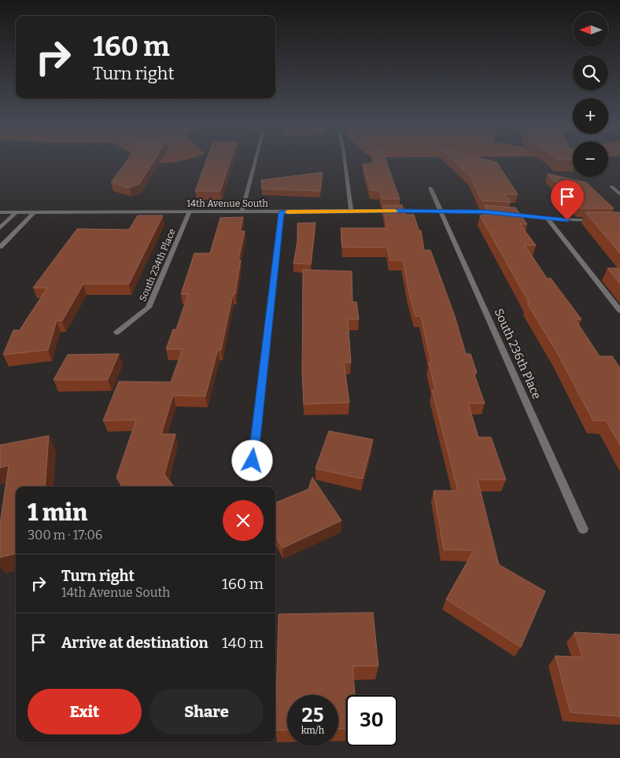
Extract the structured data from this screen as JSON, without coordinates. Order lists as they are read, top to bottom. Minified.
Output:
{"streets":{"street":["14th Avenue South","South 234th Place","South 236th Place"]},"crossings":[["14th Avenue South","South 234th Place"],["14th Avenue South","South 236th Place"]],"north":"left","page":{"map_buttons":["+","−"],"turn":["160 m","Turn right"],"heading":["1 min","300 m · 17:06"],"list":[{"name":"Turn right","note":"14th Avenue South","value":"160 m"},{"name":"Arrive at destination","value":"140 m"}],"buttons":["Exit","Share"],"speed":"25 km/h","limit":"30"}}
